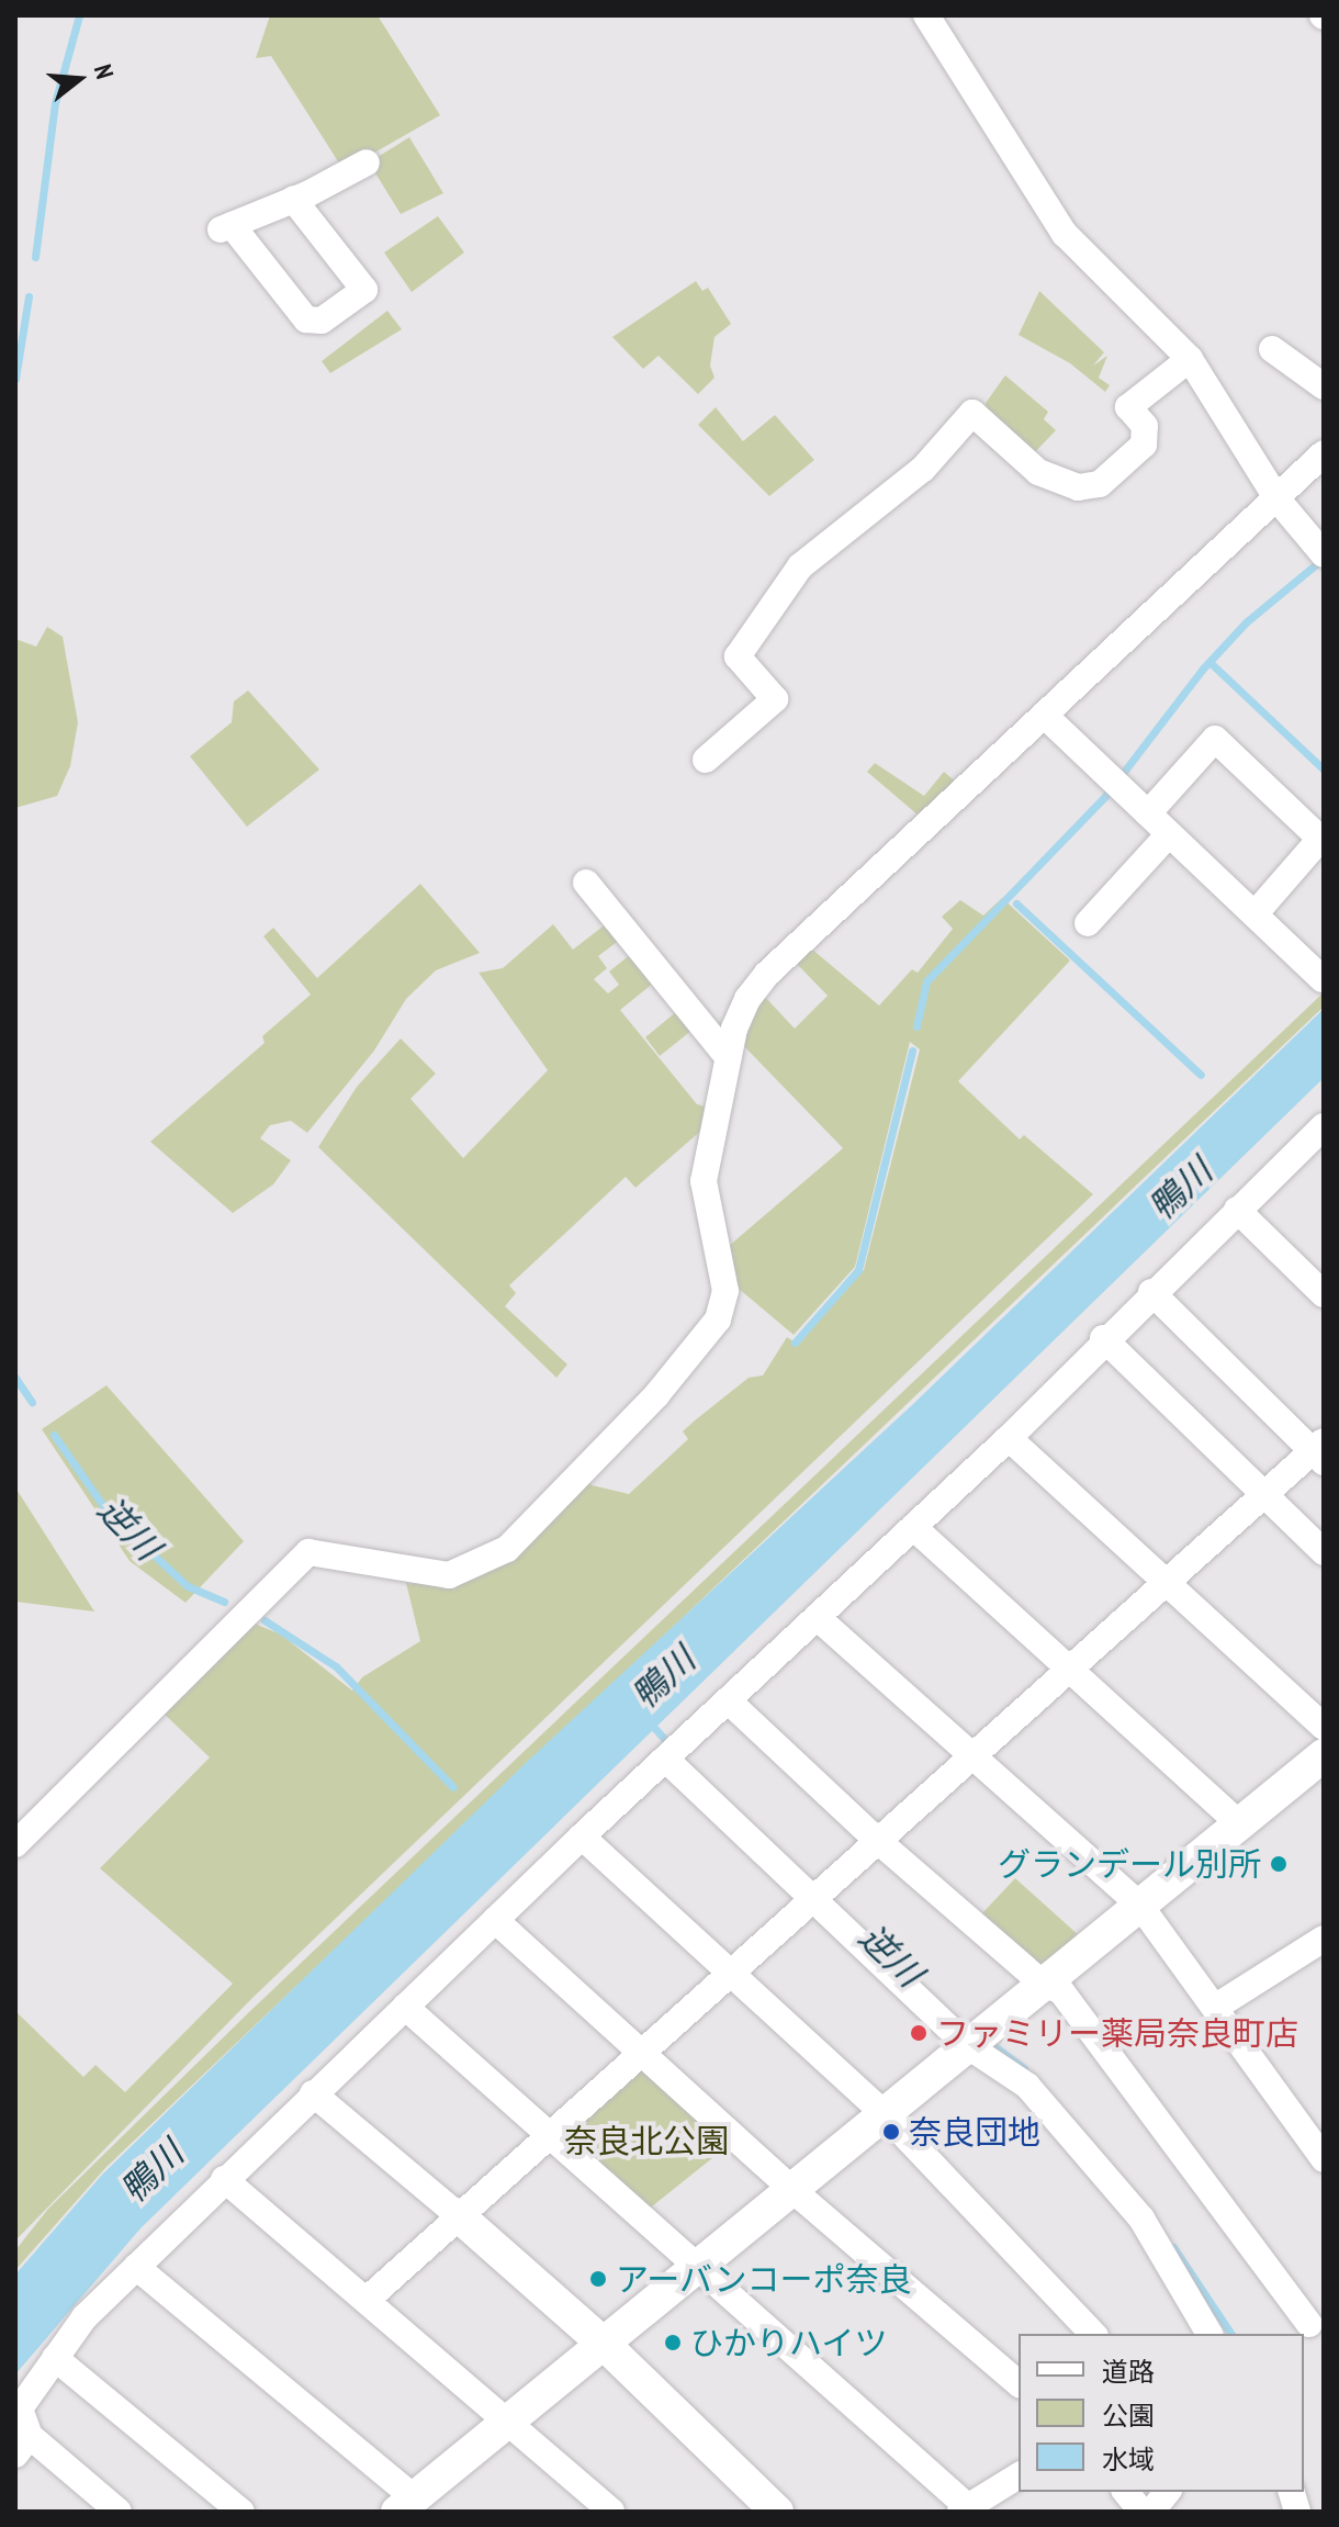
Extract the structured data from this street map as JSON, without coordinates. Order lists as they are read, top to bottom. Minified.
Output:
{"water":["鴨川","逆川"],"parks":["奈良北公園"],"places":["グランデール別所","ファミリー薬局奈良町店","奈良団地","アーバンコーポ奈良","ひかりハイツ"],"legend":["道路","公園","水域"],"north":"right"}
